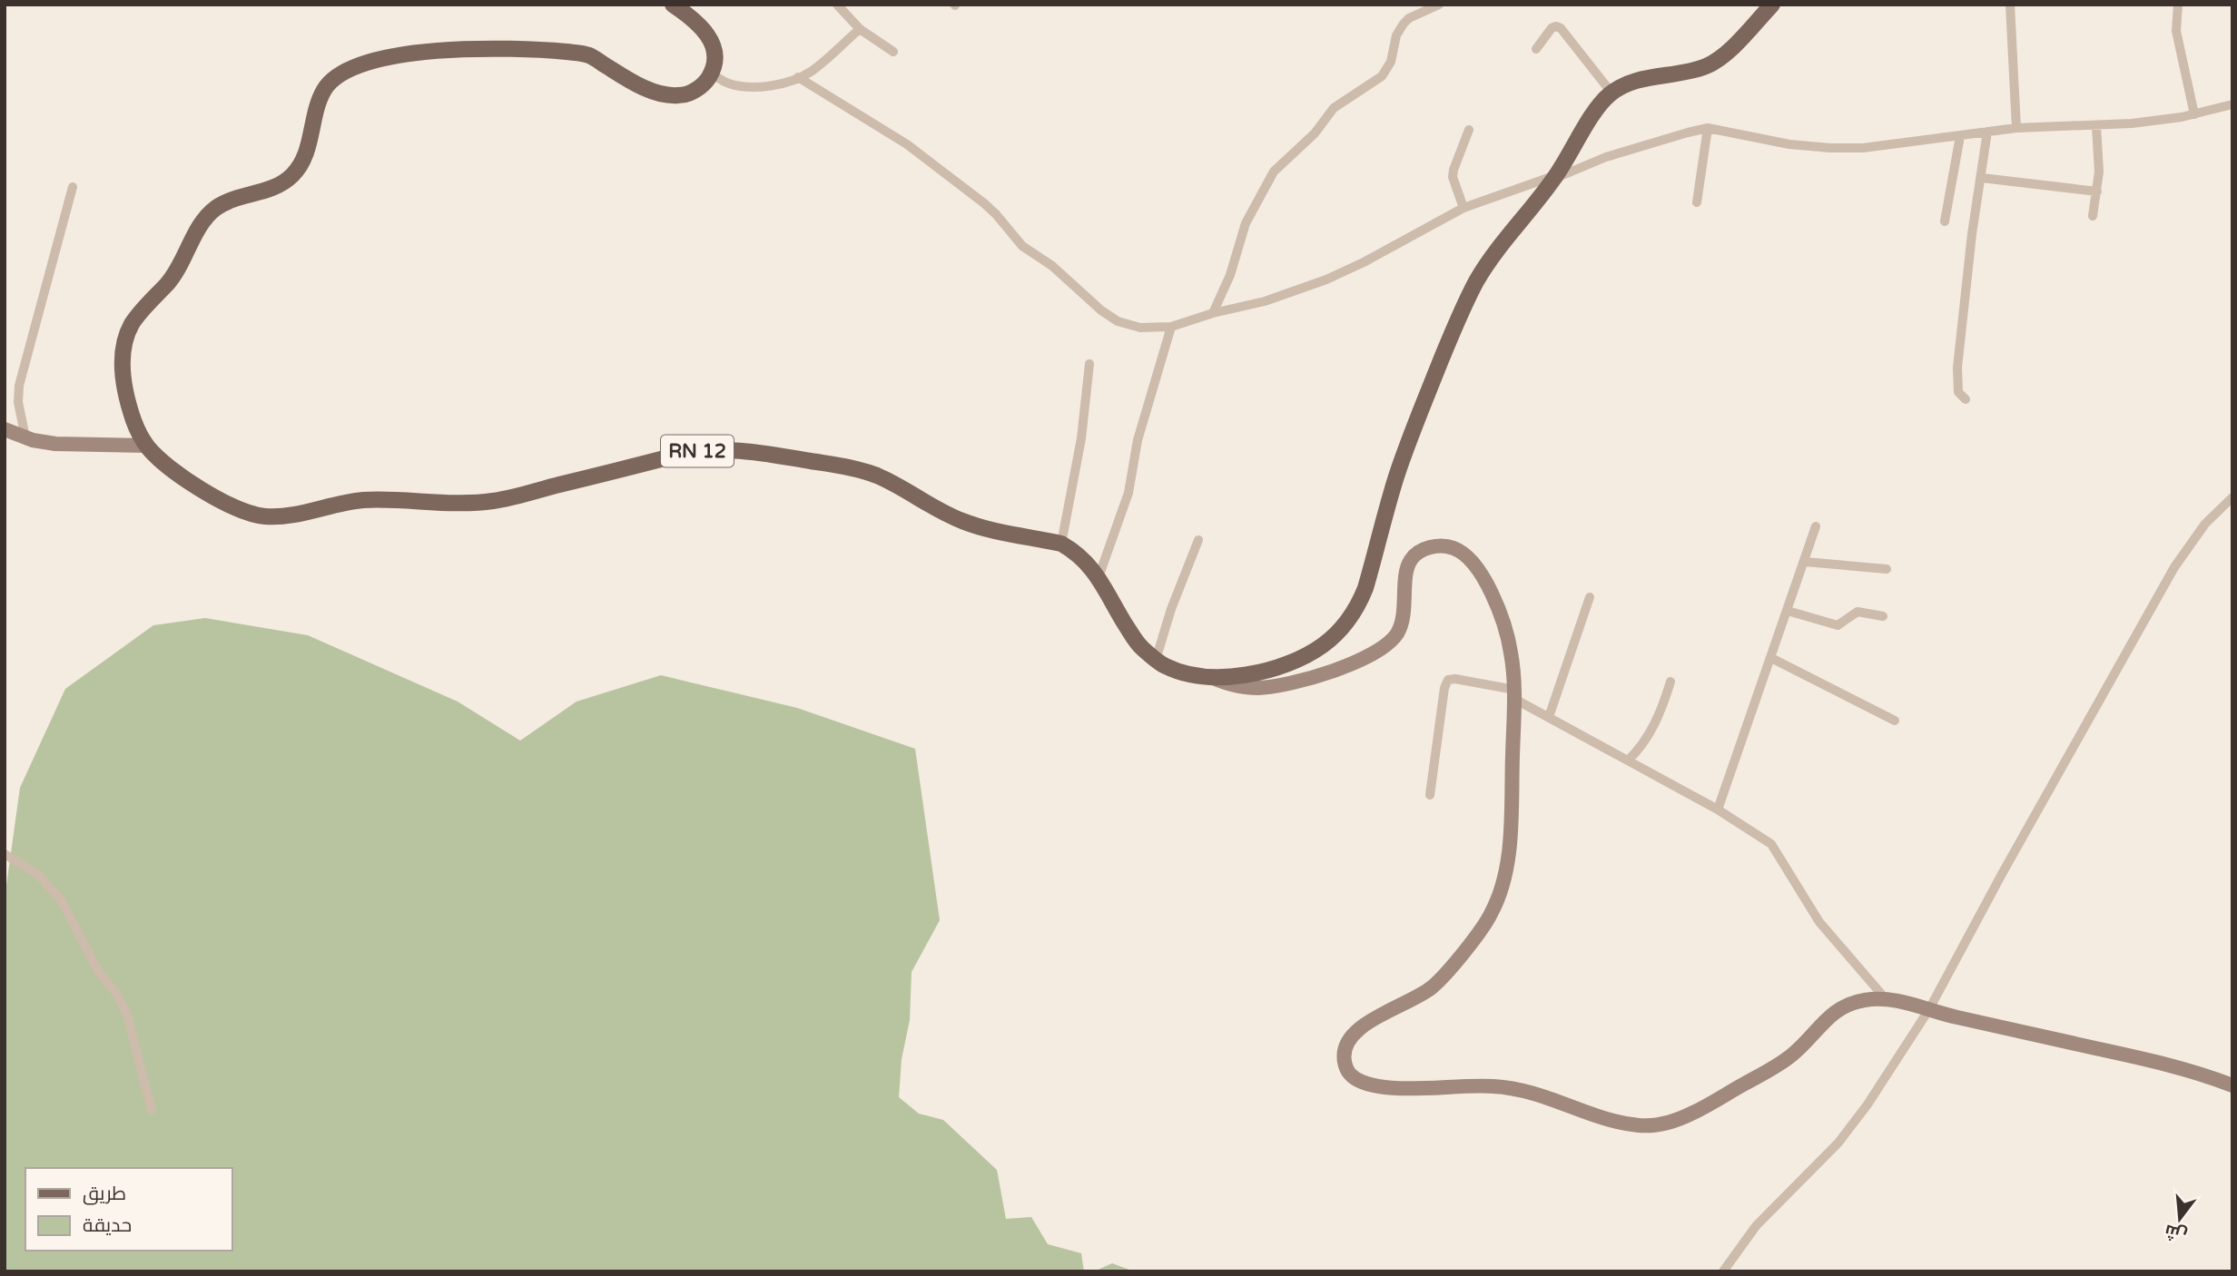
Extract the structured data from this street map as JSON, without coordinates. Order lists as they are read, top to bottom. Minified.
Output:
{"streets":{"main road":["RN 12"]},"legend":["طريق","حديقة"],"north":"bottom"}
